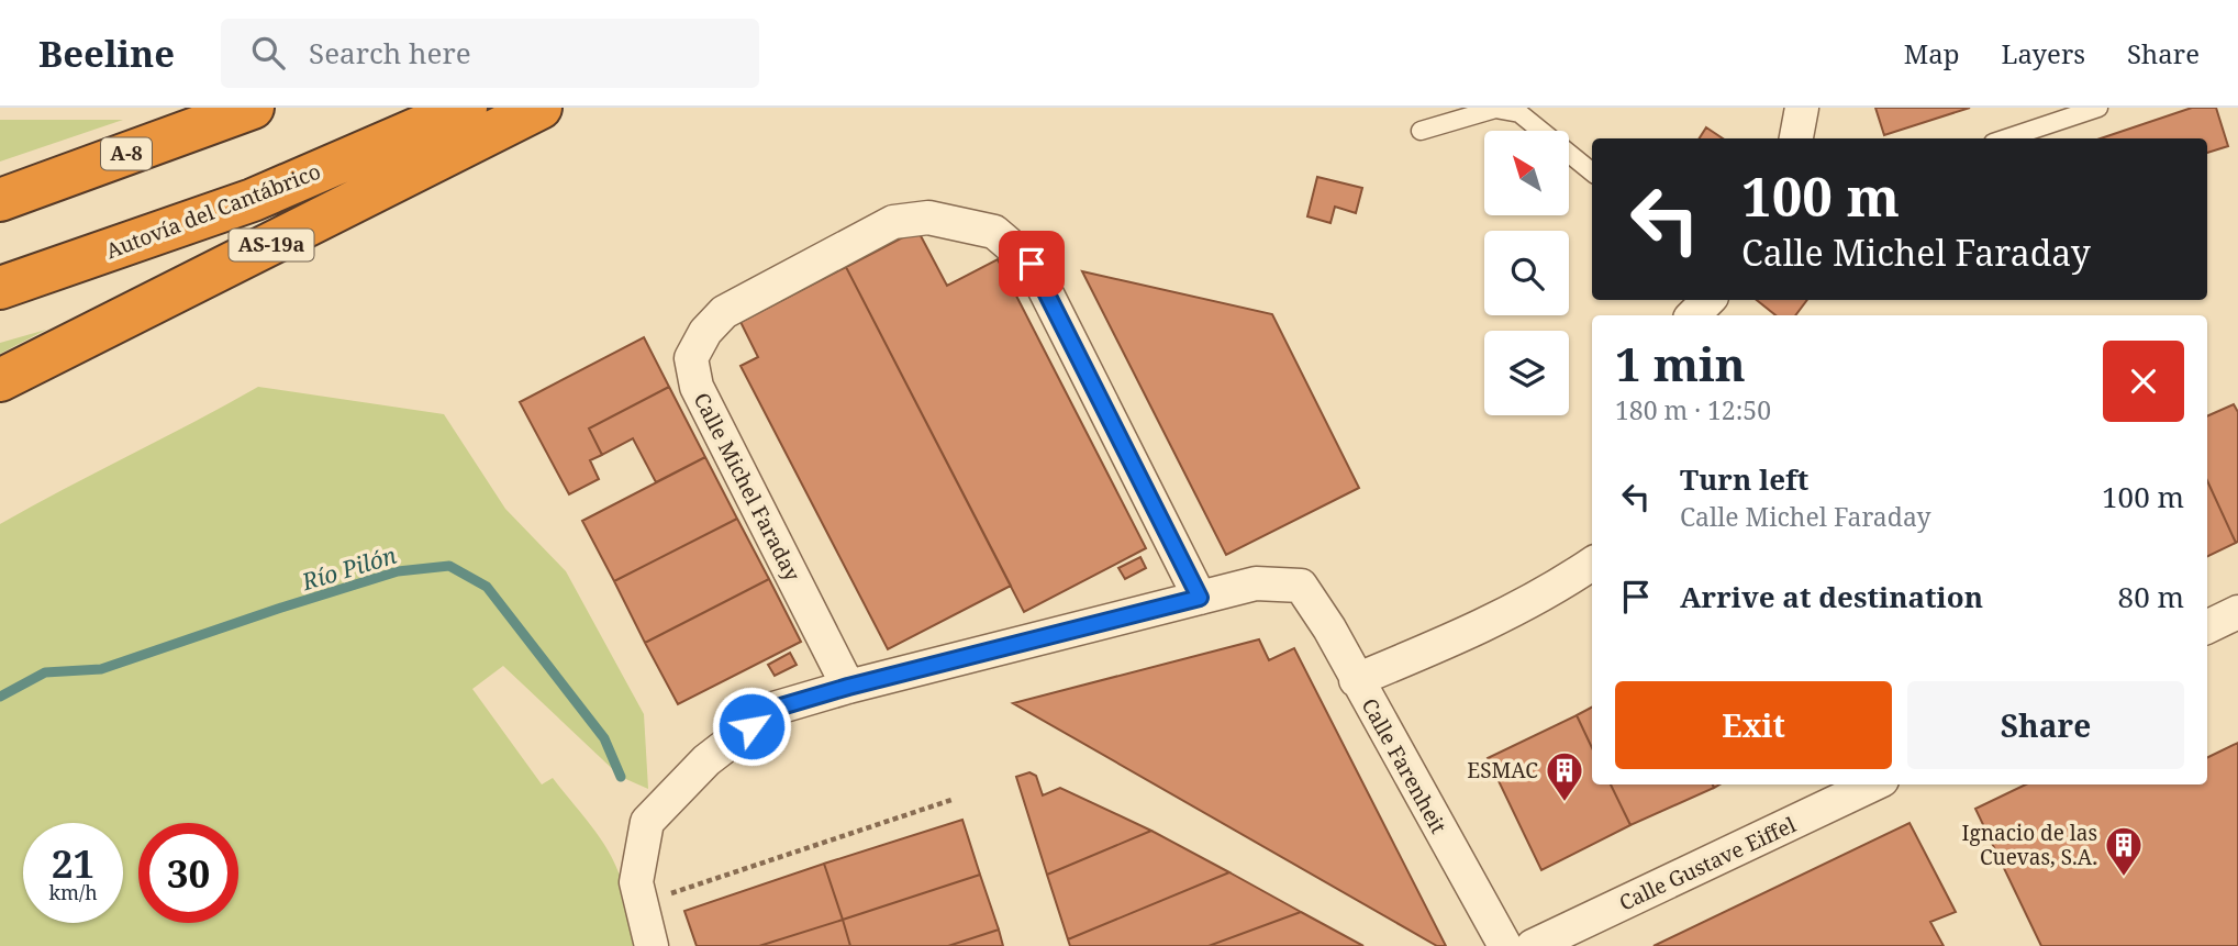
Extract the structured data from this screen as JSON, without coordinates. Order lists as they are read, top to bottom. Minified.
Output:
{"streets":{"highway":["A-8","Autovía del Cantábrico","AS-19a"],"street":["Calle Michel Faraday","Calle Farenheit","Calle Gustave Eiffel"]},"crossings":[["Calle Michel Faraday","Calle Farenheit"]],"water":["Río Pilón"],"places":{"building":["ESMAC","Ignacio de las Cuevas, S.A."]},"north":"top left","page":{"header":"Beeline","search":"Search here","nav":["Map","Layers","Share"],"turn":["100 m","Calle Michel Faraday"],"heading":["1 min","180 m · 12:50"],"list":[{"name":"Turn left","note":"Calle Michel Faraday","value":"100 m"},{"name":"Arrive at destination","value":"80 m"}],"buttons":["Exit","Share"],"speed":"21 km/h","limit":"30"}}
